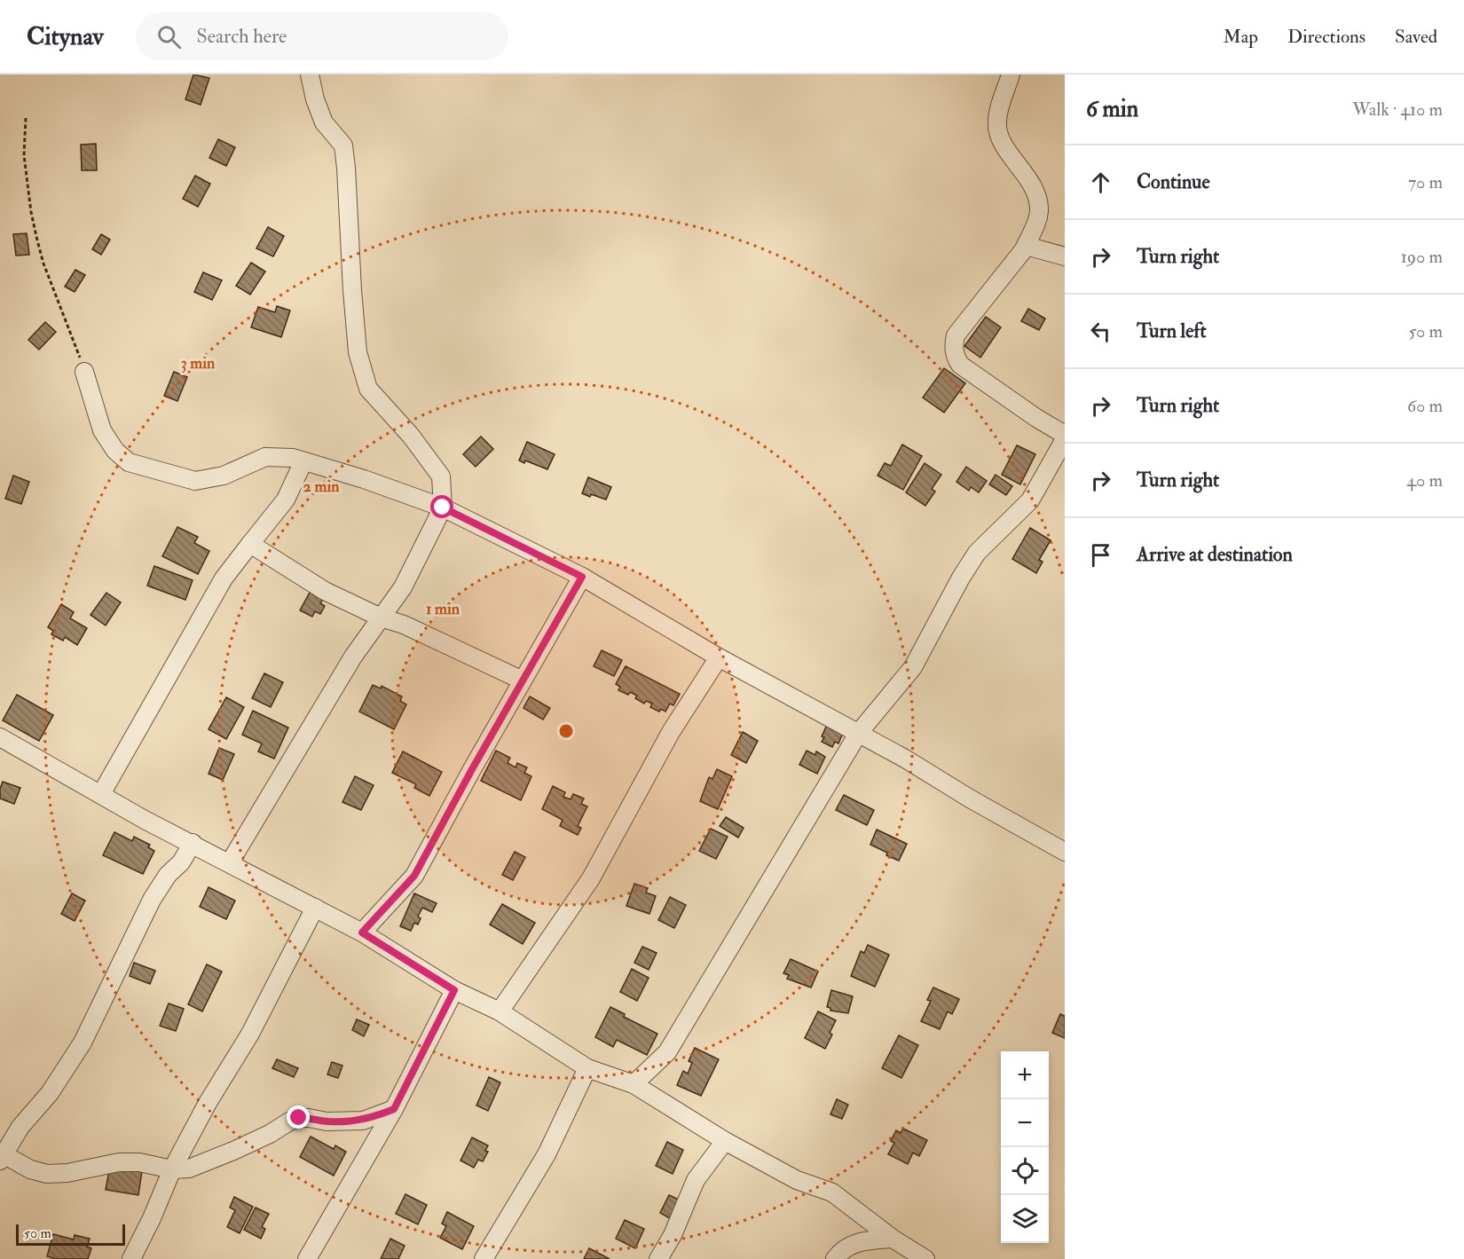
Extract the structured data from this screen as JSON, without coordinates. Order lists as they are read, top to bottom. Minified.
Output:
{"scale_bar":"50 m","page":{"header":"Citynav","search":"Search here","nav":["Map","Directions","Saved"],"heading":["6 min","Walk · 410 m"],"list":[["Continue","70 m"],["Turn right","190 m"],["Turn left","50 m"],["Turn right","60 m"],["Turn right","40 m"],"Arrive at destination"],"map_buttons":["+","−"],"scale":"50 m"},"rings":["3 min","2 min","1 min"]}
